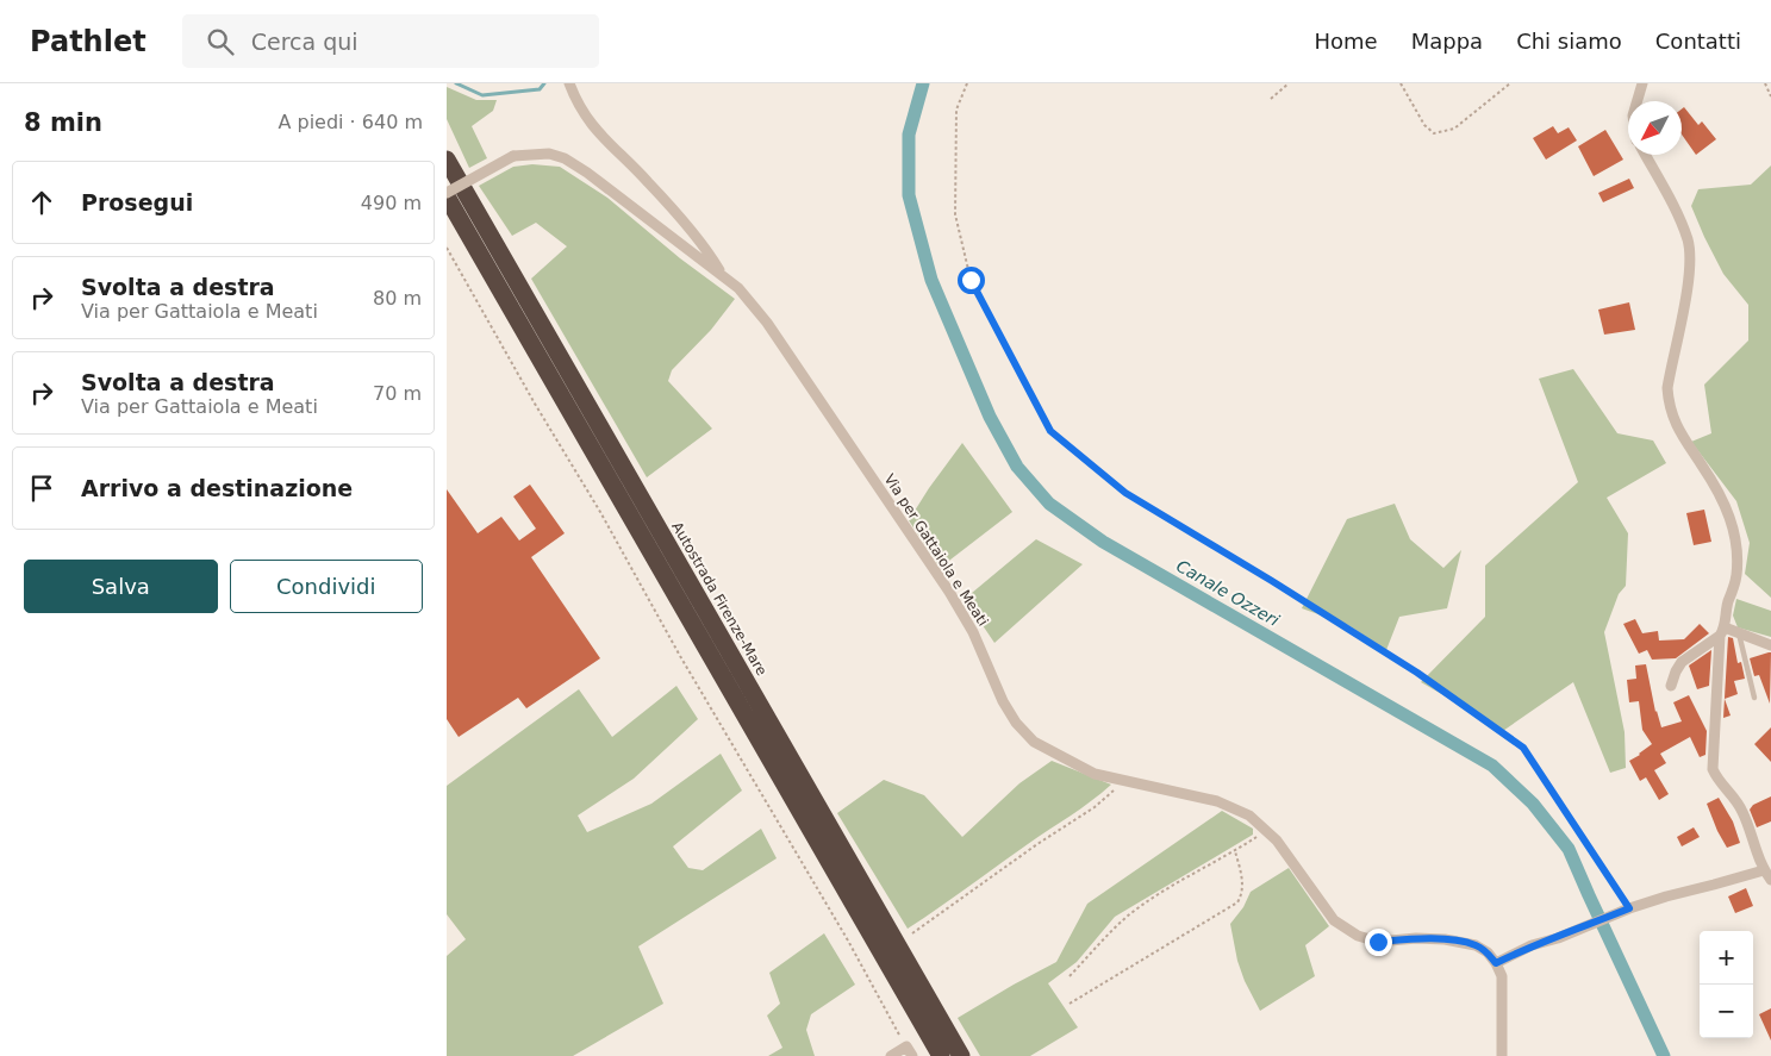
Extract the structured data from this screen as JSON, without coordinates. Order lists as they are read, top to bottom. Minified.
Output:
{"streets":{"highway":["Autostrada Firenze-Mare"],"street":["Via per Gattaiola e Meati"]},"water":["Canale Ozzeri"],"north":"bottom left","page":{"header":"Pathlet","search":"Cerca qui","nav":["Home","Mappa","Chi siamo","Contatti"],"heading":["8 min","A piedi · 640 m"],"list":[["Prosegui","490 m"],["Svolta a destra","Via per Gattaiola e Meati","80 m"],["Svolta a destra","Via per Gattaiola e Meati","70 m"],"Arrivo a destinazione"],"buttons":["Salva","Condividi"],"map_buttons":["+","−"]}}
